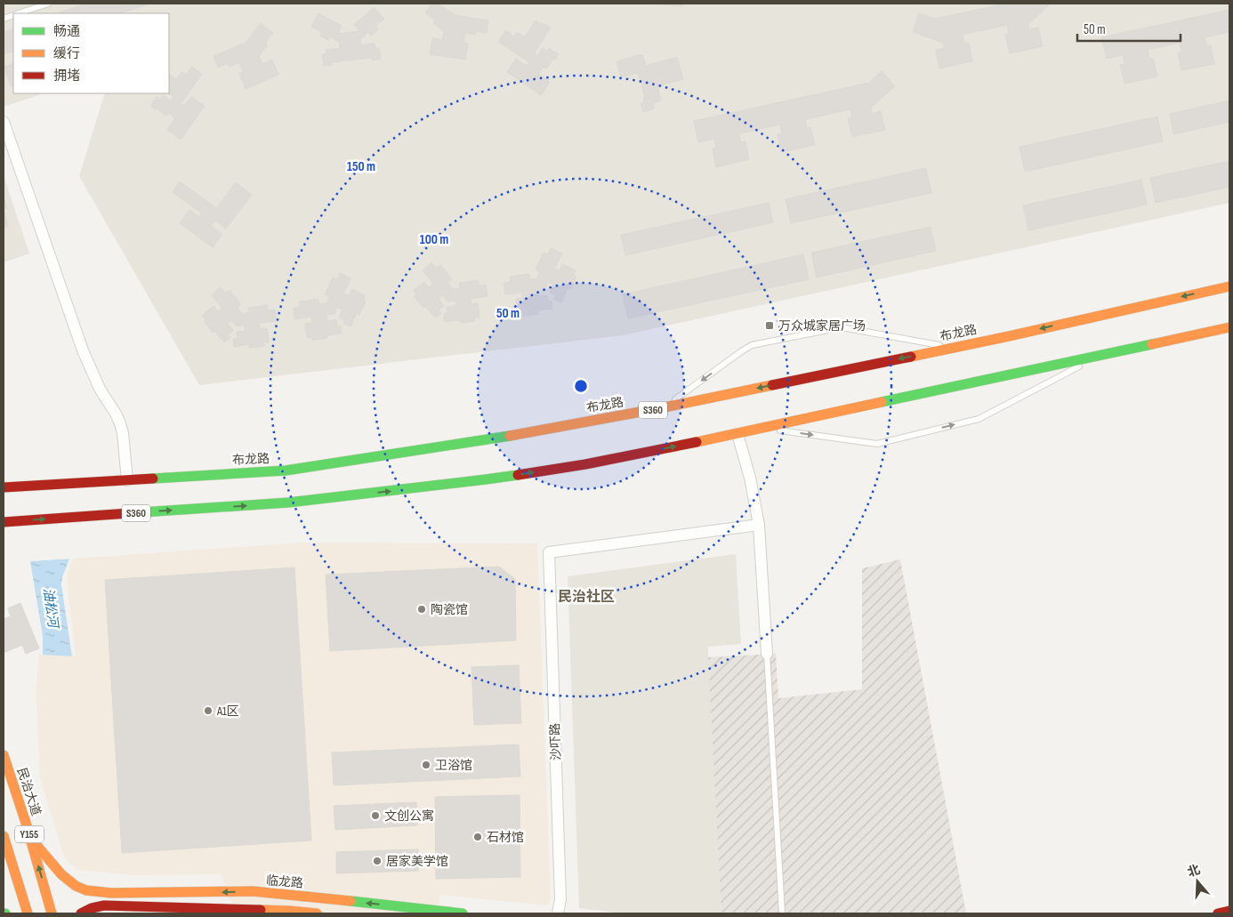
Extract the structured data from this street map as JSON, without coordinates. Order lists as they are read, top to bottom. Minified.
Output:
{"streets":{"main road":["布龙路","S360","民治大道","Y155","临龙路"],"street":["沙吓路"]},"crossings":[["民治大道","临龙路"]],"districts":["民治社区"],"water":["油松河"],"places":{"transit":["万众城家居广场"],"other":["陶瓷馆","A1区","卫浴馆","文创公寓","石材馆","居家美学馆"]},"legend":["畅通","缓行","拥堵"],"scale_bar":"50 m","north":"top","rings":["150 m","100 m","50 m"]}
